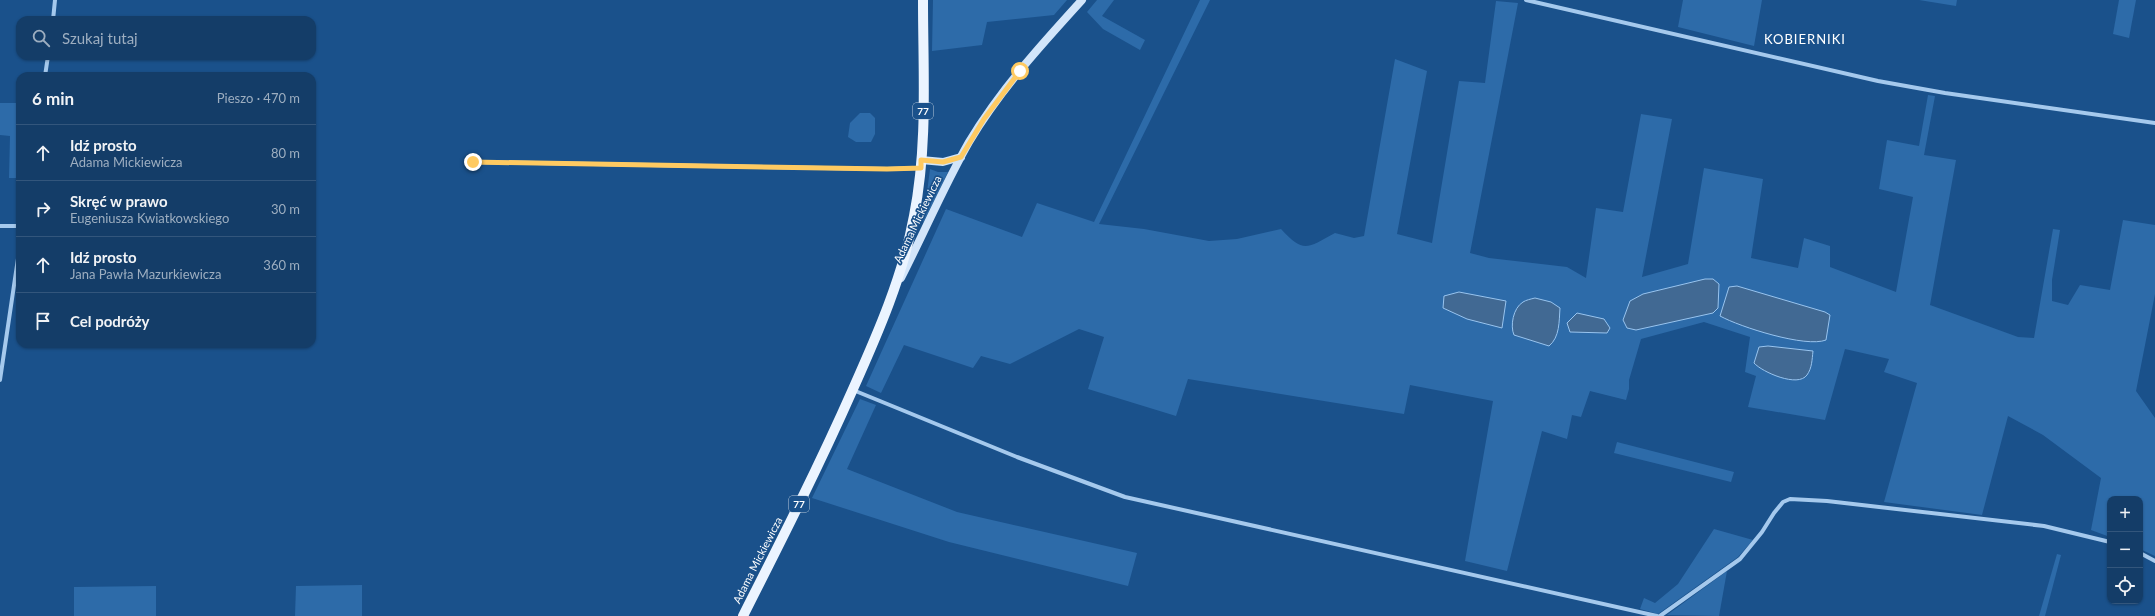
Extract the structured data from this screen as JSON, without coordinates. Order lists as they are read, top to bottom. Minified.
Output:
{"streets":{"main road":["77","Adama Mickiewicza"]},"crossings":[["77","Adama Mickiewicza"]],"districts":["KOBIERNIKI"],"page":{"search":"Szukaj tutaj","heading":["6 min","Pieszo · 470 m"],"list":[["Idź prosto","Adama Mickiewicza","80 m"],["Skręć w prawo","Eugeniusza Kwiatkowskiego","30 m"],["Idź prosto","Jana Pawła Mazurkiewicza","360 m"],"Cel podróży"],"map_buttons":["+","−"]}}
